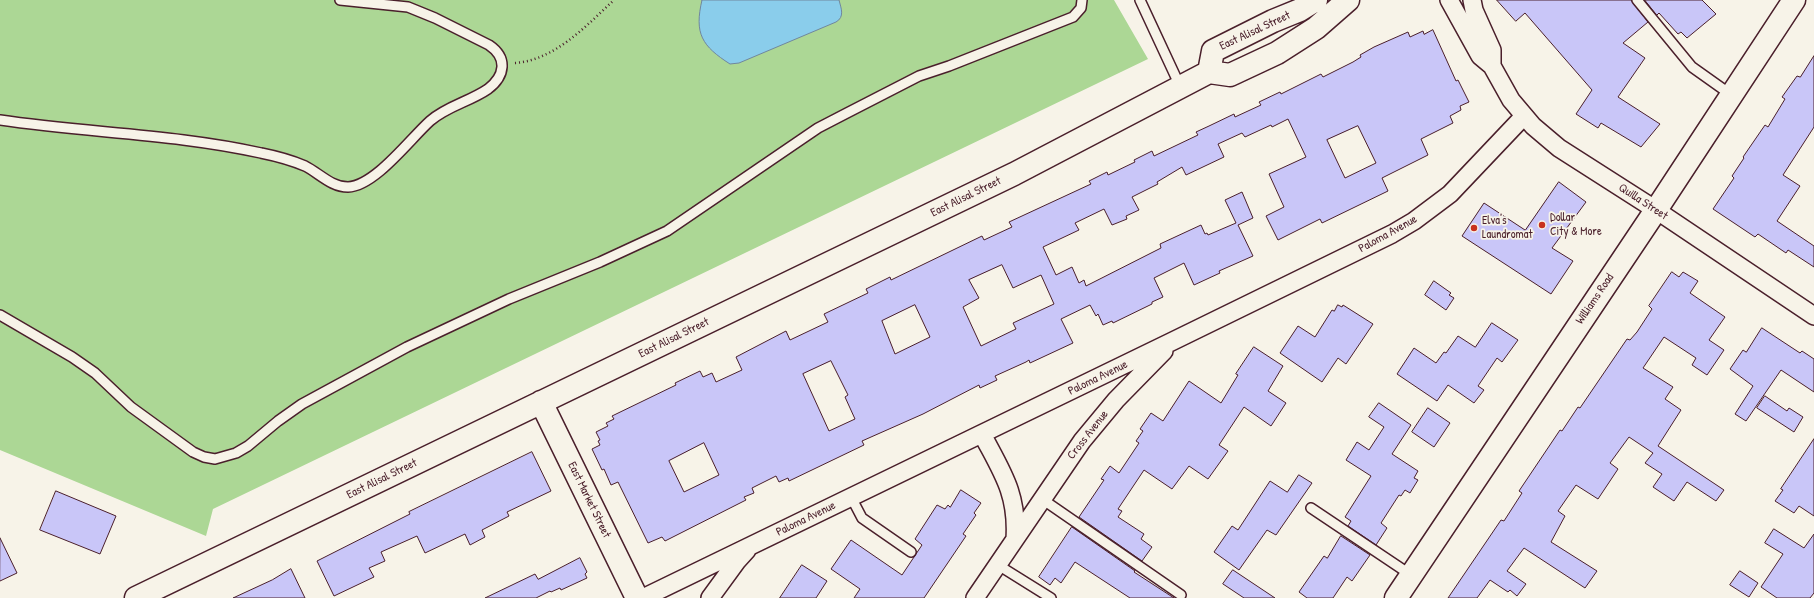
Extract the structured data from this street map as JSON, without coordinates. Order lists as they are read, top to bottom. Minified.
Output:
{"streets":{"street":["East Alisal Street","Quilla Street","Paloma Avenue","Williams Road","Cross Avenue","East Market Street"]},"crossings":[["East Alisal Street","East Market Street"],["Quilla Street","Paloma Avenue"],["Quilla Street","Williams Road"],["Paloma Avenue","Cross Avenue"]],"places":["Dollar City & More","Elva's Laundromat"]}
